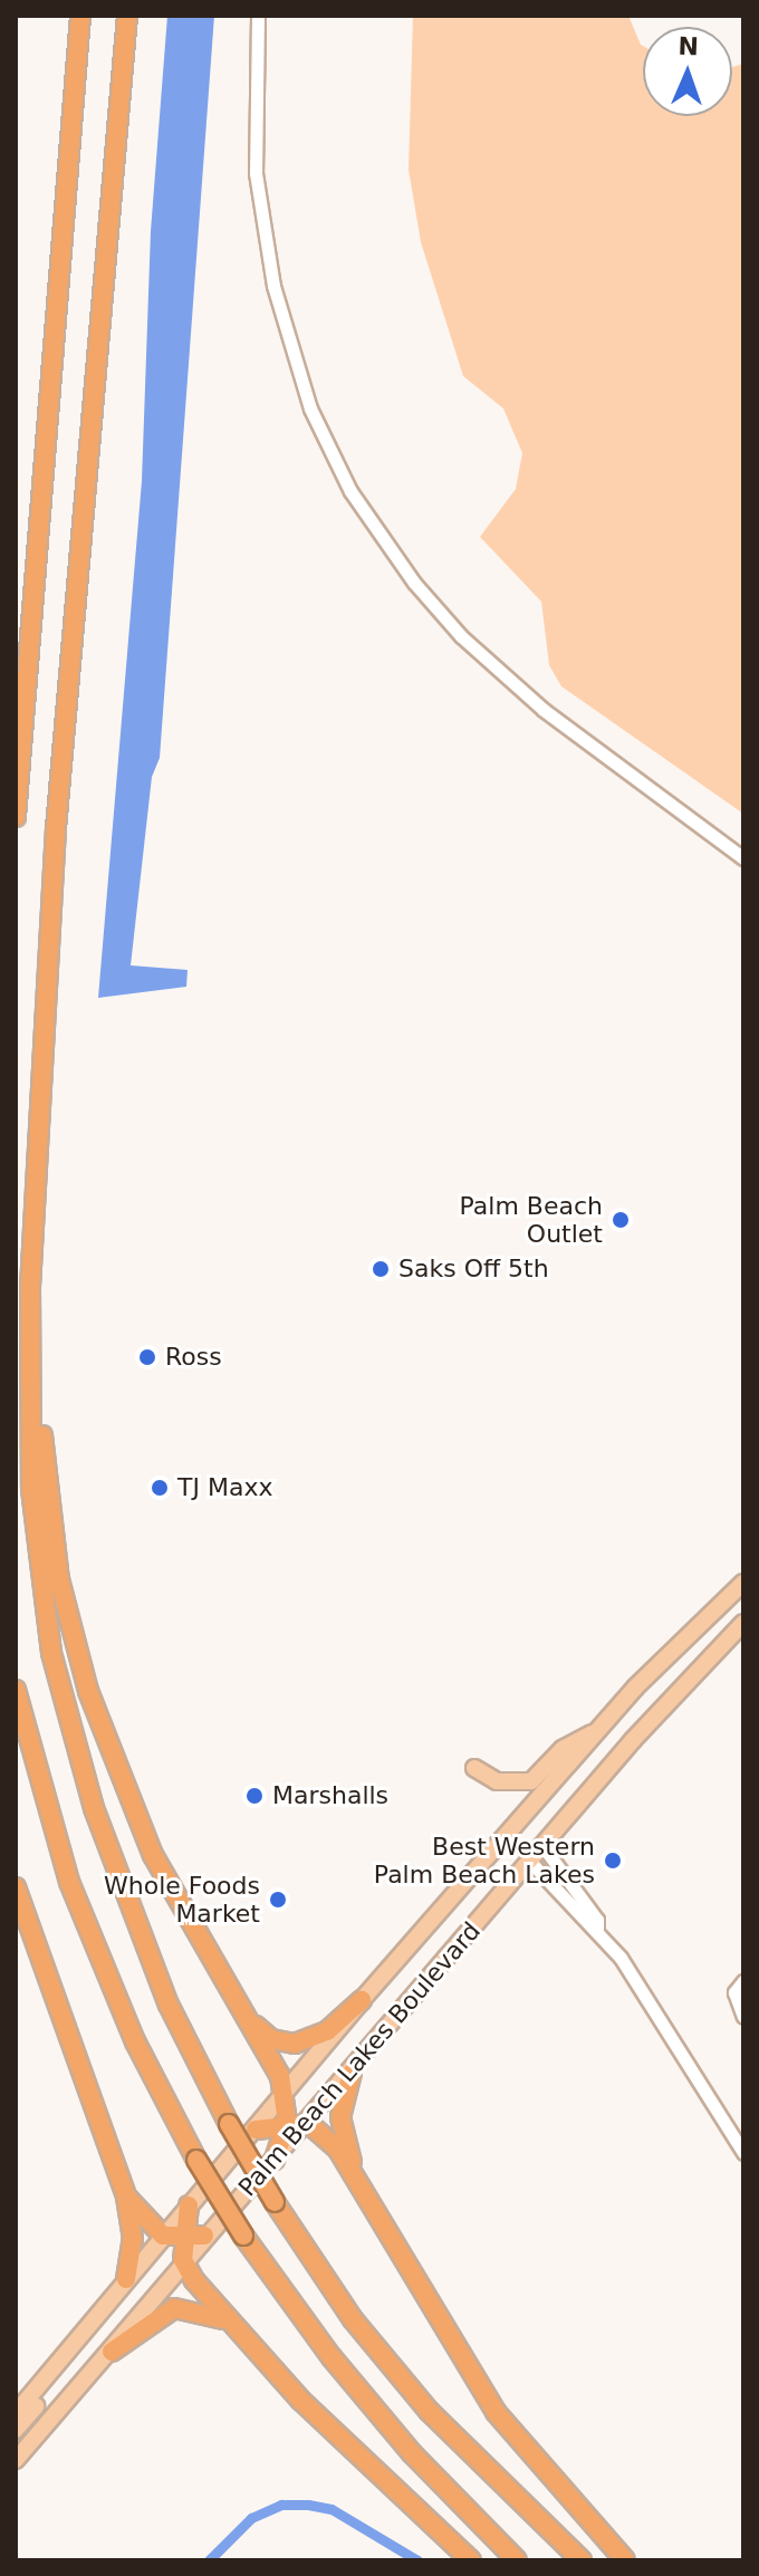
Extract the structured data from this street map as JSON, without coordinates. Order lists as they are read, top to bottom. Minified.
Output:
{"streets":{"main road":["Palm Beach Lakes Boulevard"]},"places":["Palm Beach Outlet","Saks Off 5th","Ross","TJ Maxx","Marshalls","Best Western Palm Beach Lakes","Whole Foods Market"],"north":"top"}
